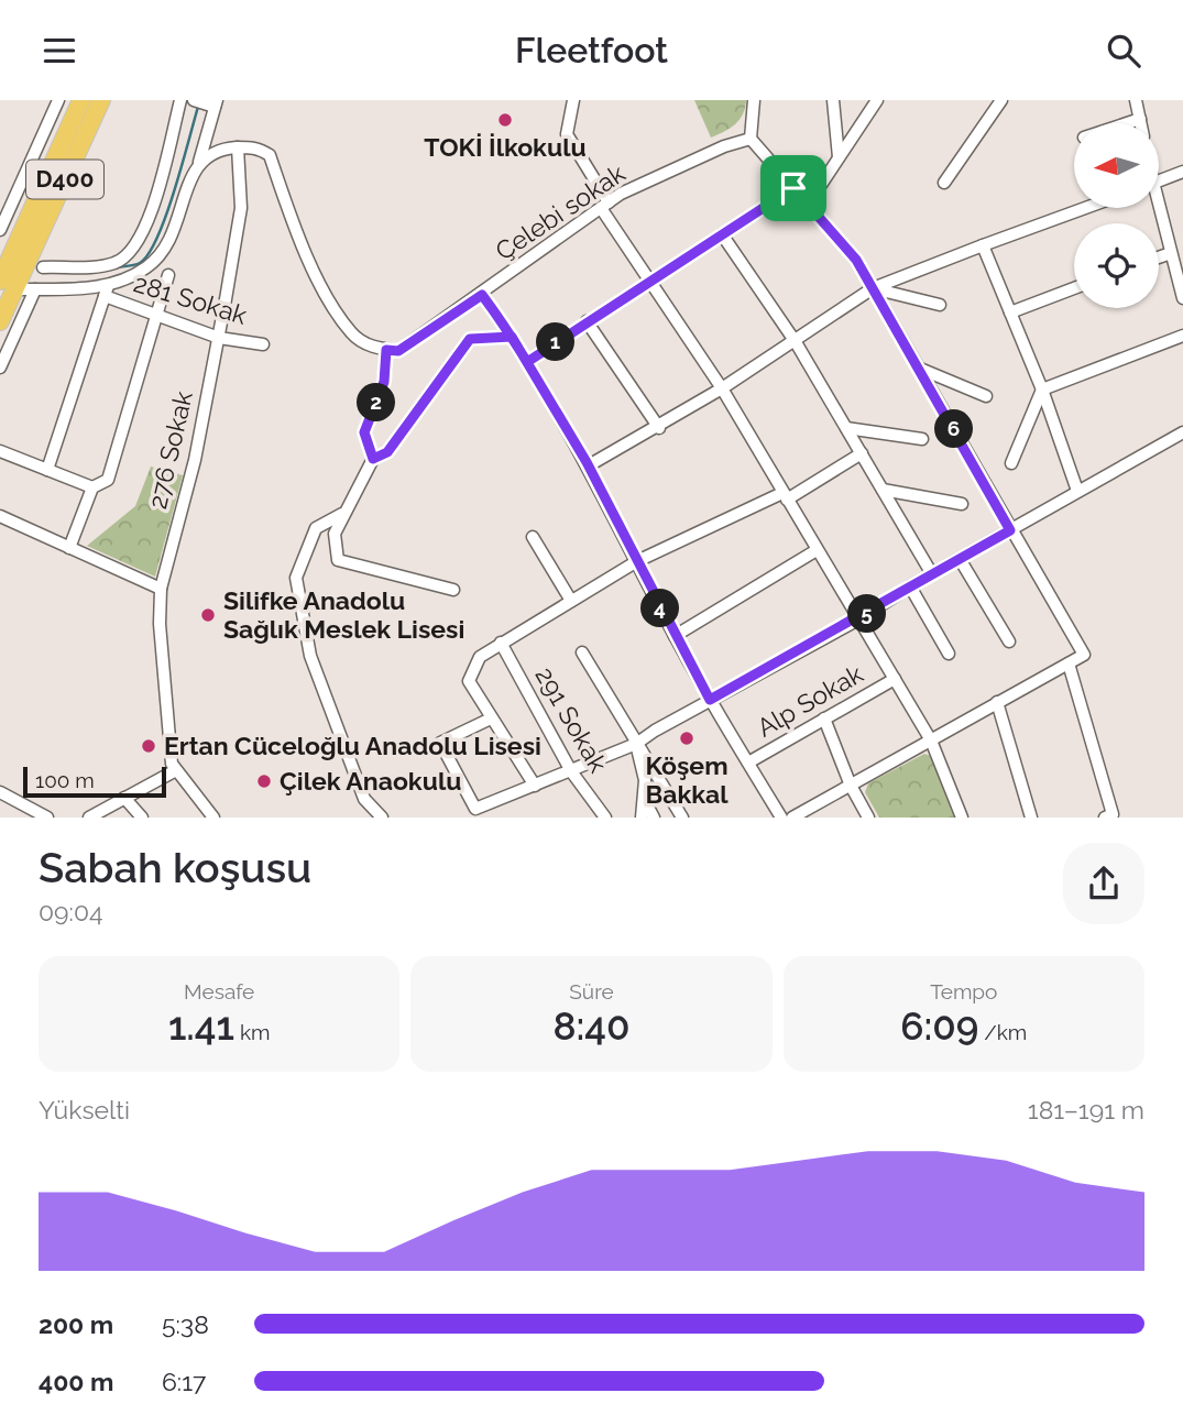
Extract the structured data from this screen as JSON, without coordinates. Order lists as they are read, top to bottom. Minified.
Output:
{"streets":{"highway":["D400"],"street":["Çelebi sokak","281 Sokak","276 Sokak","Alp Sokak","291 Sokak"]},"crossings":[["281 Sokak","276 Sokak"]],"places":["TOKİ İlkokulu","Silifke Anadolu Sağlık Meslek Lisesi","Köşem Bakkal","Ertan Cüceloğlu Anadolu Lisesi","Çilek Anaokulu"],"scale_bar":"100 m","north":"left","page":{"header":"Fleetfoot","pins":["1","2","6","4","5"],"scale":"100 m","heading":["Sabah koşusu","09:04"],"stats":[["Mesafe","1.41 km"],["Süre","8:40"],["Tempo","6:09 /km"]],"chart":["Yükselti","181–191 m"],"list":[{"name":"200 m","note":"5:38"},{"name":"400 m","note":"6:17"}]}}
